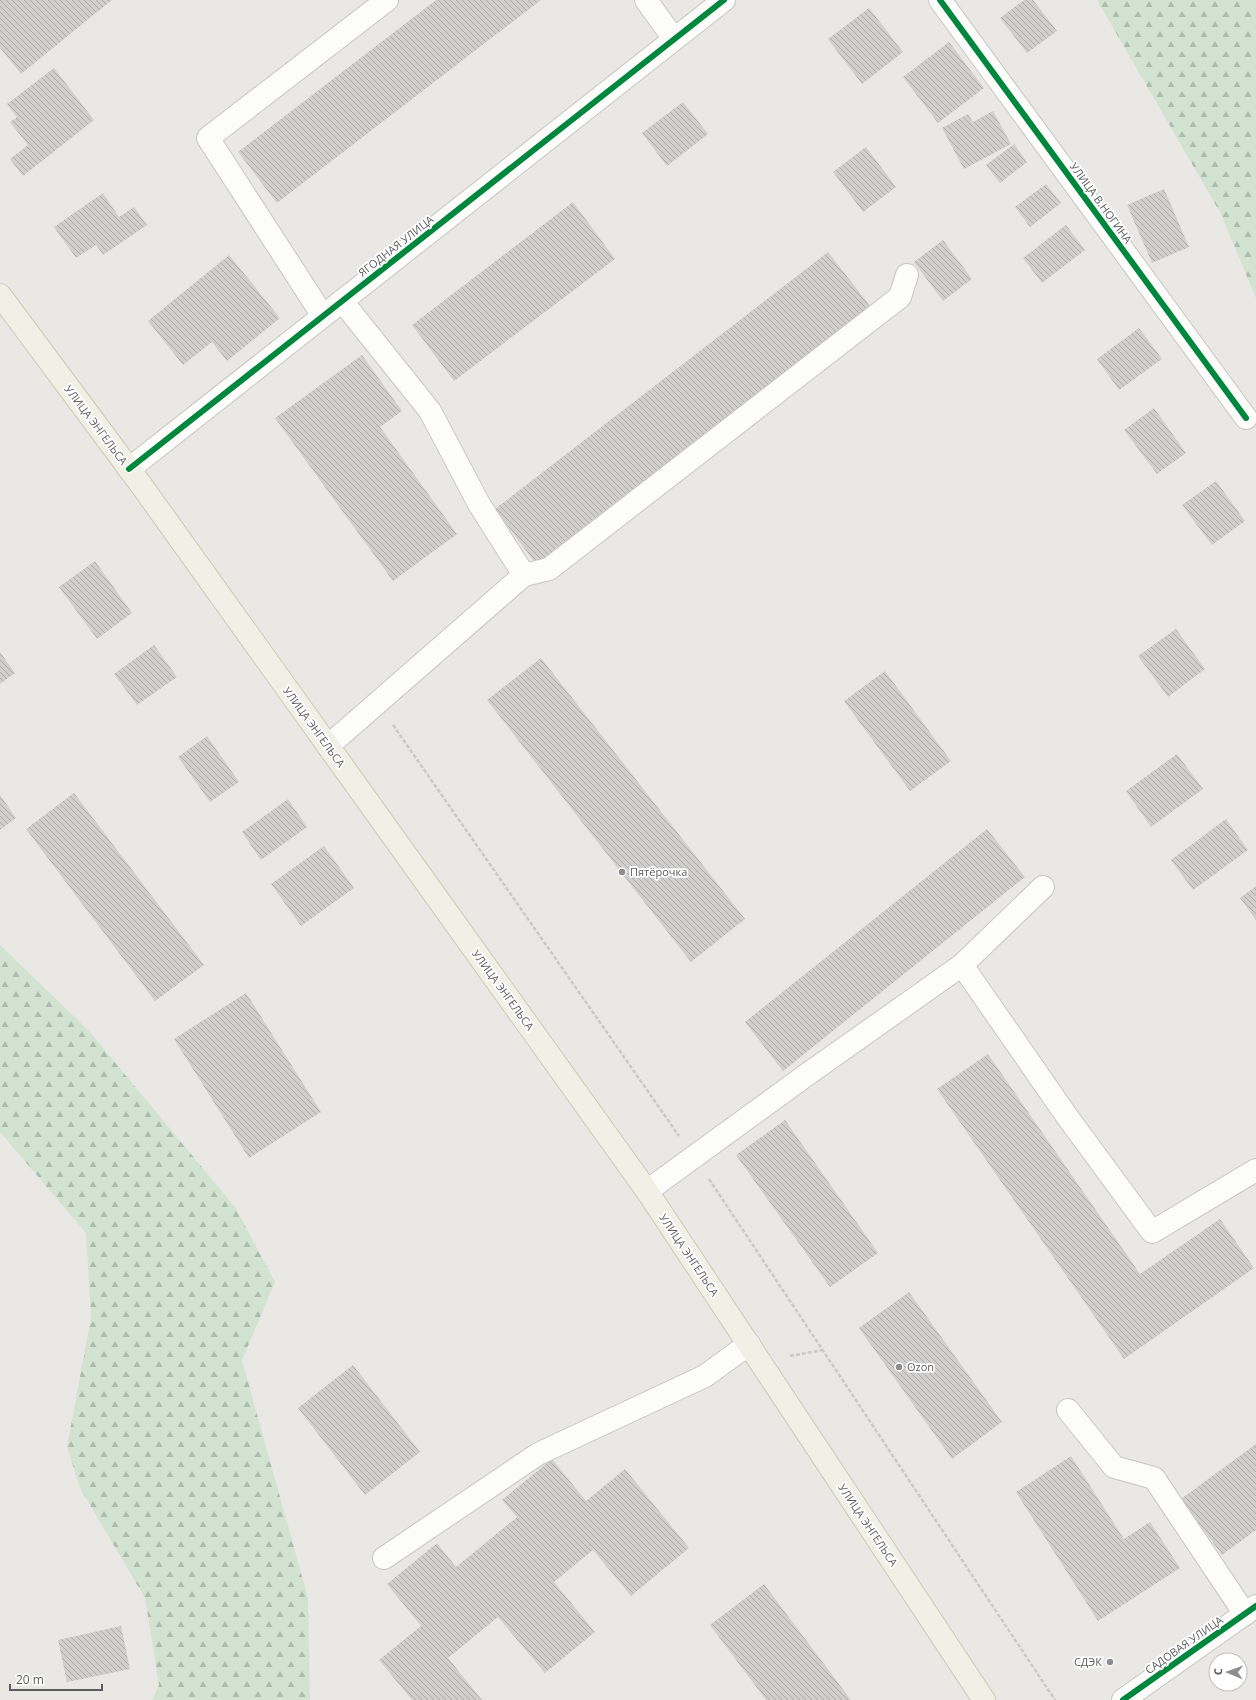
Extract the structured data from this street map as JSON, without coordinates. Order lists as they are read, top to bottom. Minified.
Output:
{"streets":{"main road":["УЛИЦА ЭНГЕЛЬСА"],"street":["УЛИЦА В.НОГИНА","ЯГОДНАЯ УЛИЦА","САДОВАЯ УЛИЦА"]},"crossings":[["ЯГОДНАЯ УЛИЦА","УЛИЦА ЭНГЕЛЬСА"]],"places":["Пятёрочка","Ozon","СДЭК"],"scale_bar":"20 m","north":"left"}
